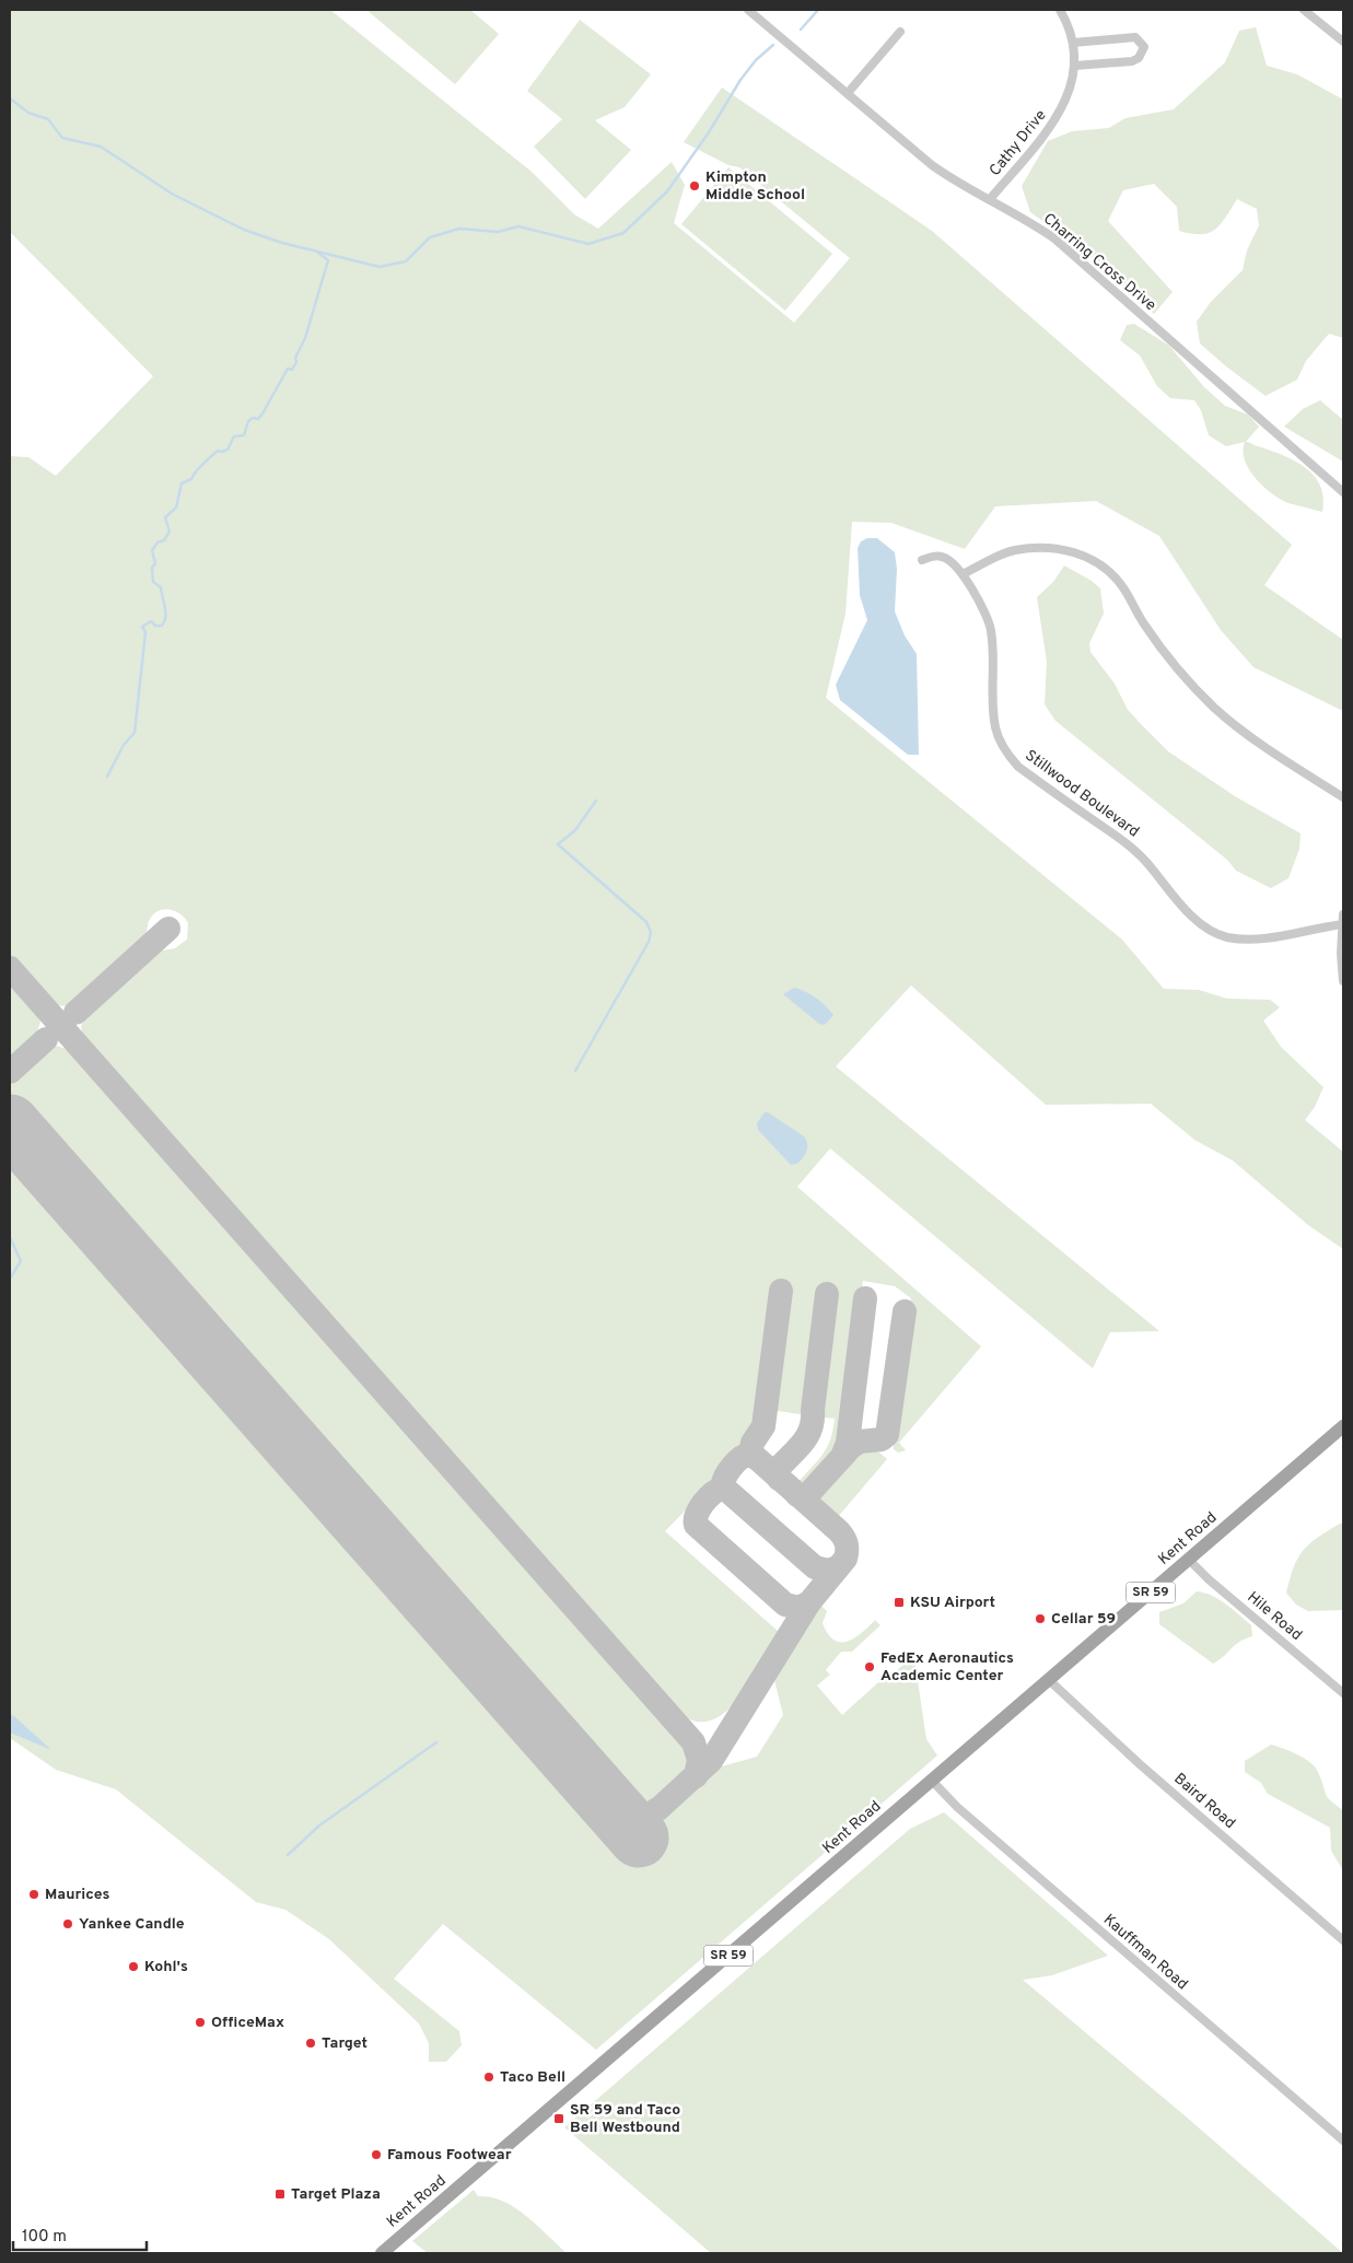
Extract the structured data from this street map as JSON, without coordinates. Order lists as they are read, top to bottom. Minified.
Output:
{"streets":{"main road":["Kent Road","SR 59"],"street":["Cathy Drive","Charring Cross Drive","Stillwood Boulevard","Hile Road","Baird Road","Kauffman Road"]},"crossings":[["Cathy Drive","Charring Cross Drive"],["Kent Road","Hile Road"],["Kent Road","Baird Road"],["Kent Road","Kauffman Road"]],"places":{"other":["Kimpton Middle School","Cellar 59","FedEx Aeronautics Academic Center","Maurices","Yankee Candle","Kohl's","OfficeMax","Target","Taco Bell","Famous Footwear"],"transit":["KSU Airport","SR 59 and Taco Bell Westbound","Target Plaza"]},"scale_bar":"100 m"}
